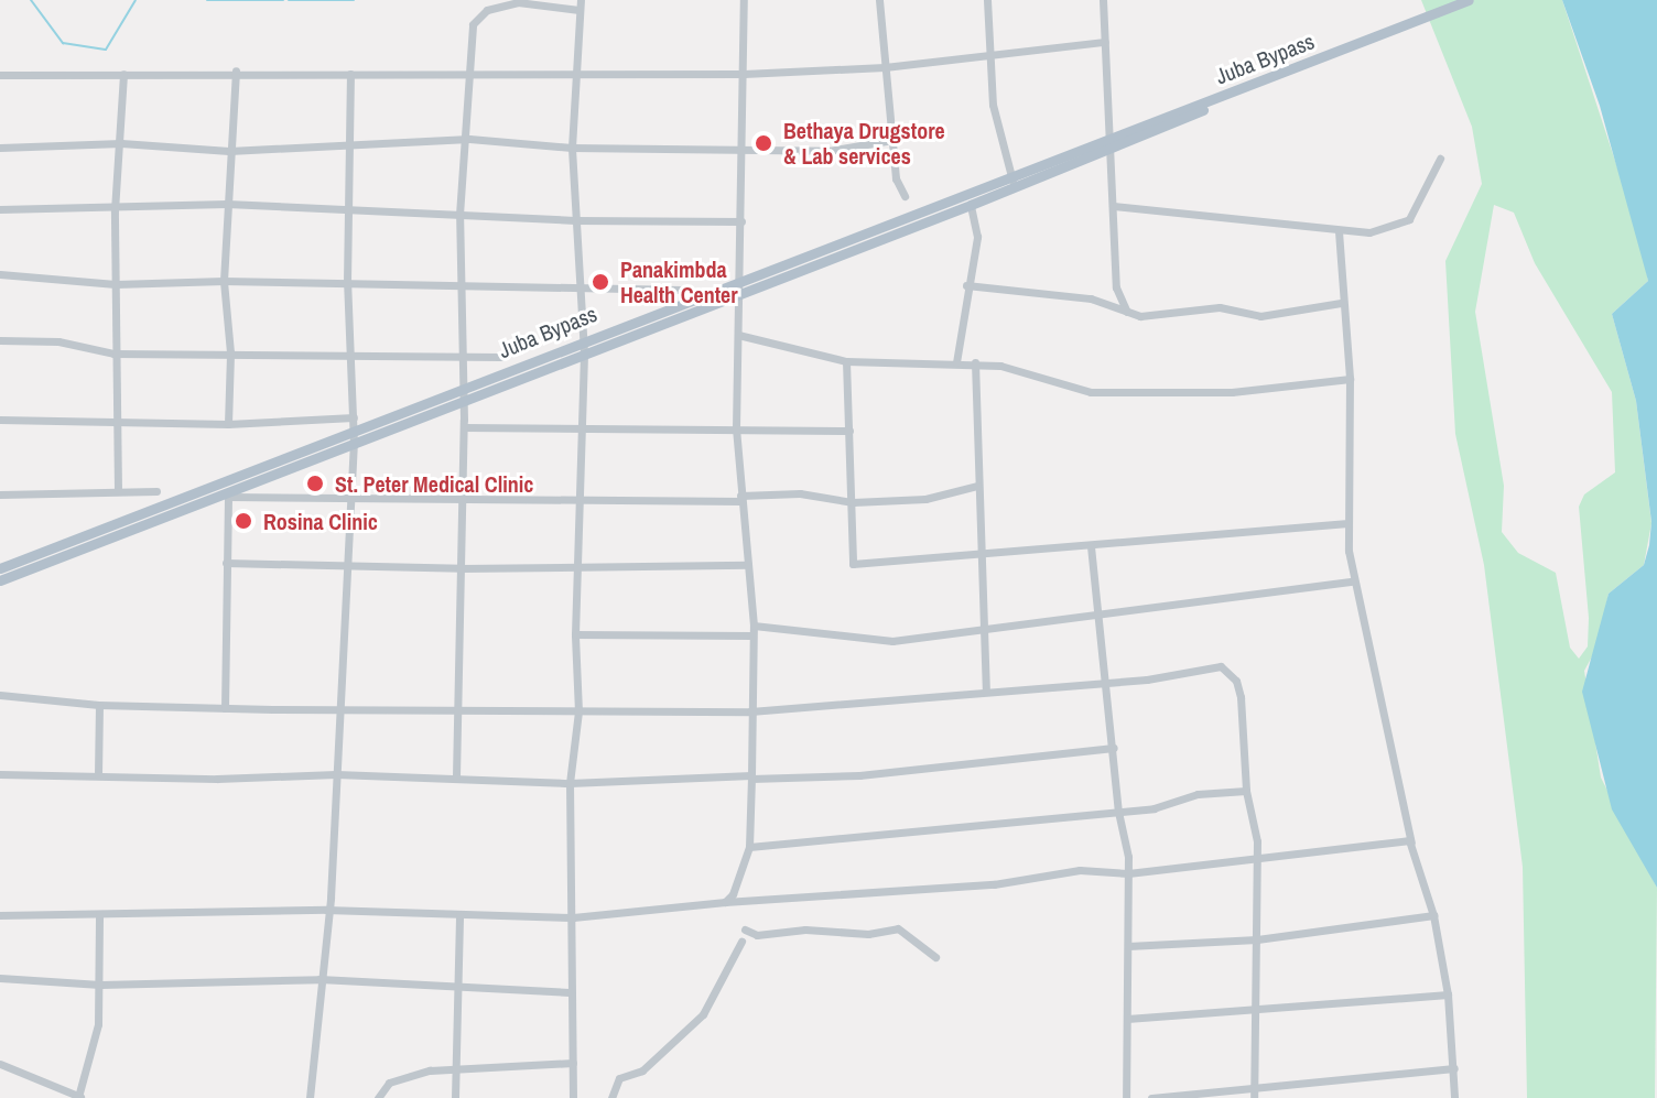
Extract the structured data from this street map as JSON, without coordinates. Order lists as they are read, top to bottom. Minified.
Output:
{"streets":{"main road":["Juba Bypass"]},"places":["Bethaya Drugstore & Lab services","Panakimbda Health Center","St. Peter Medical Clinic","Rosina Clinic"]}
